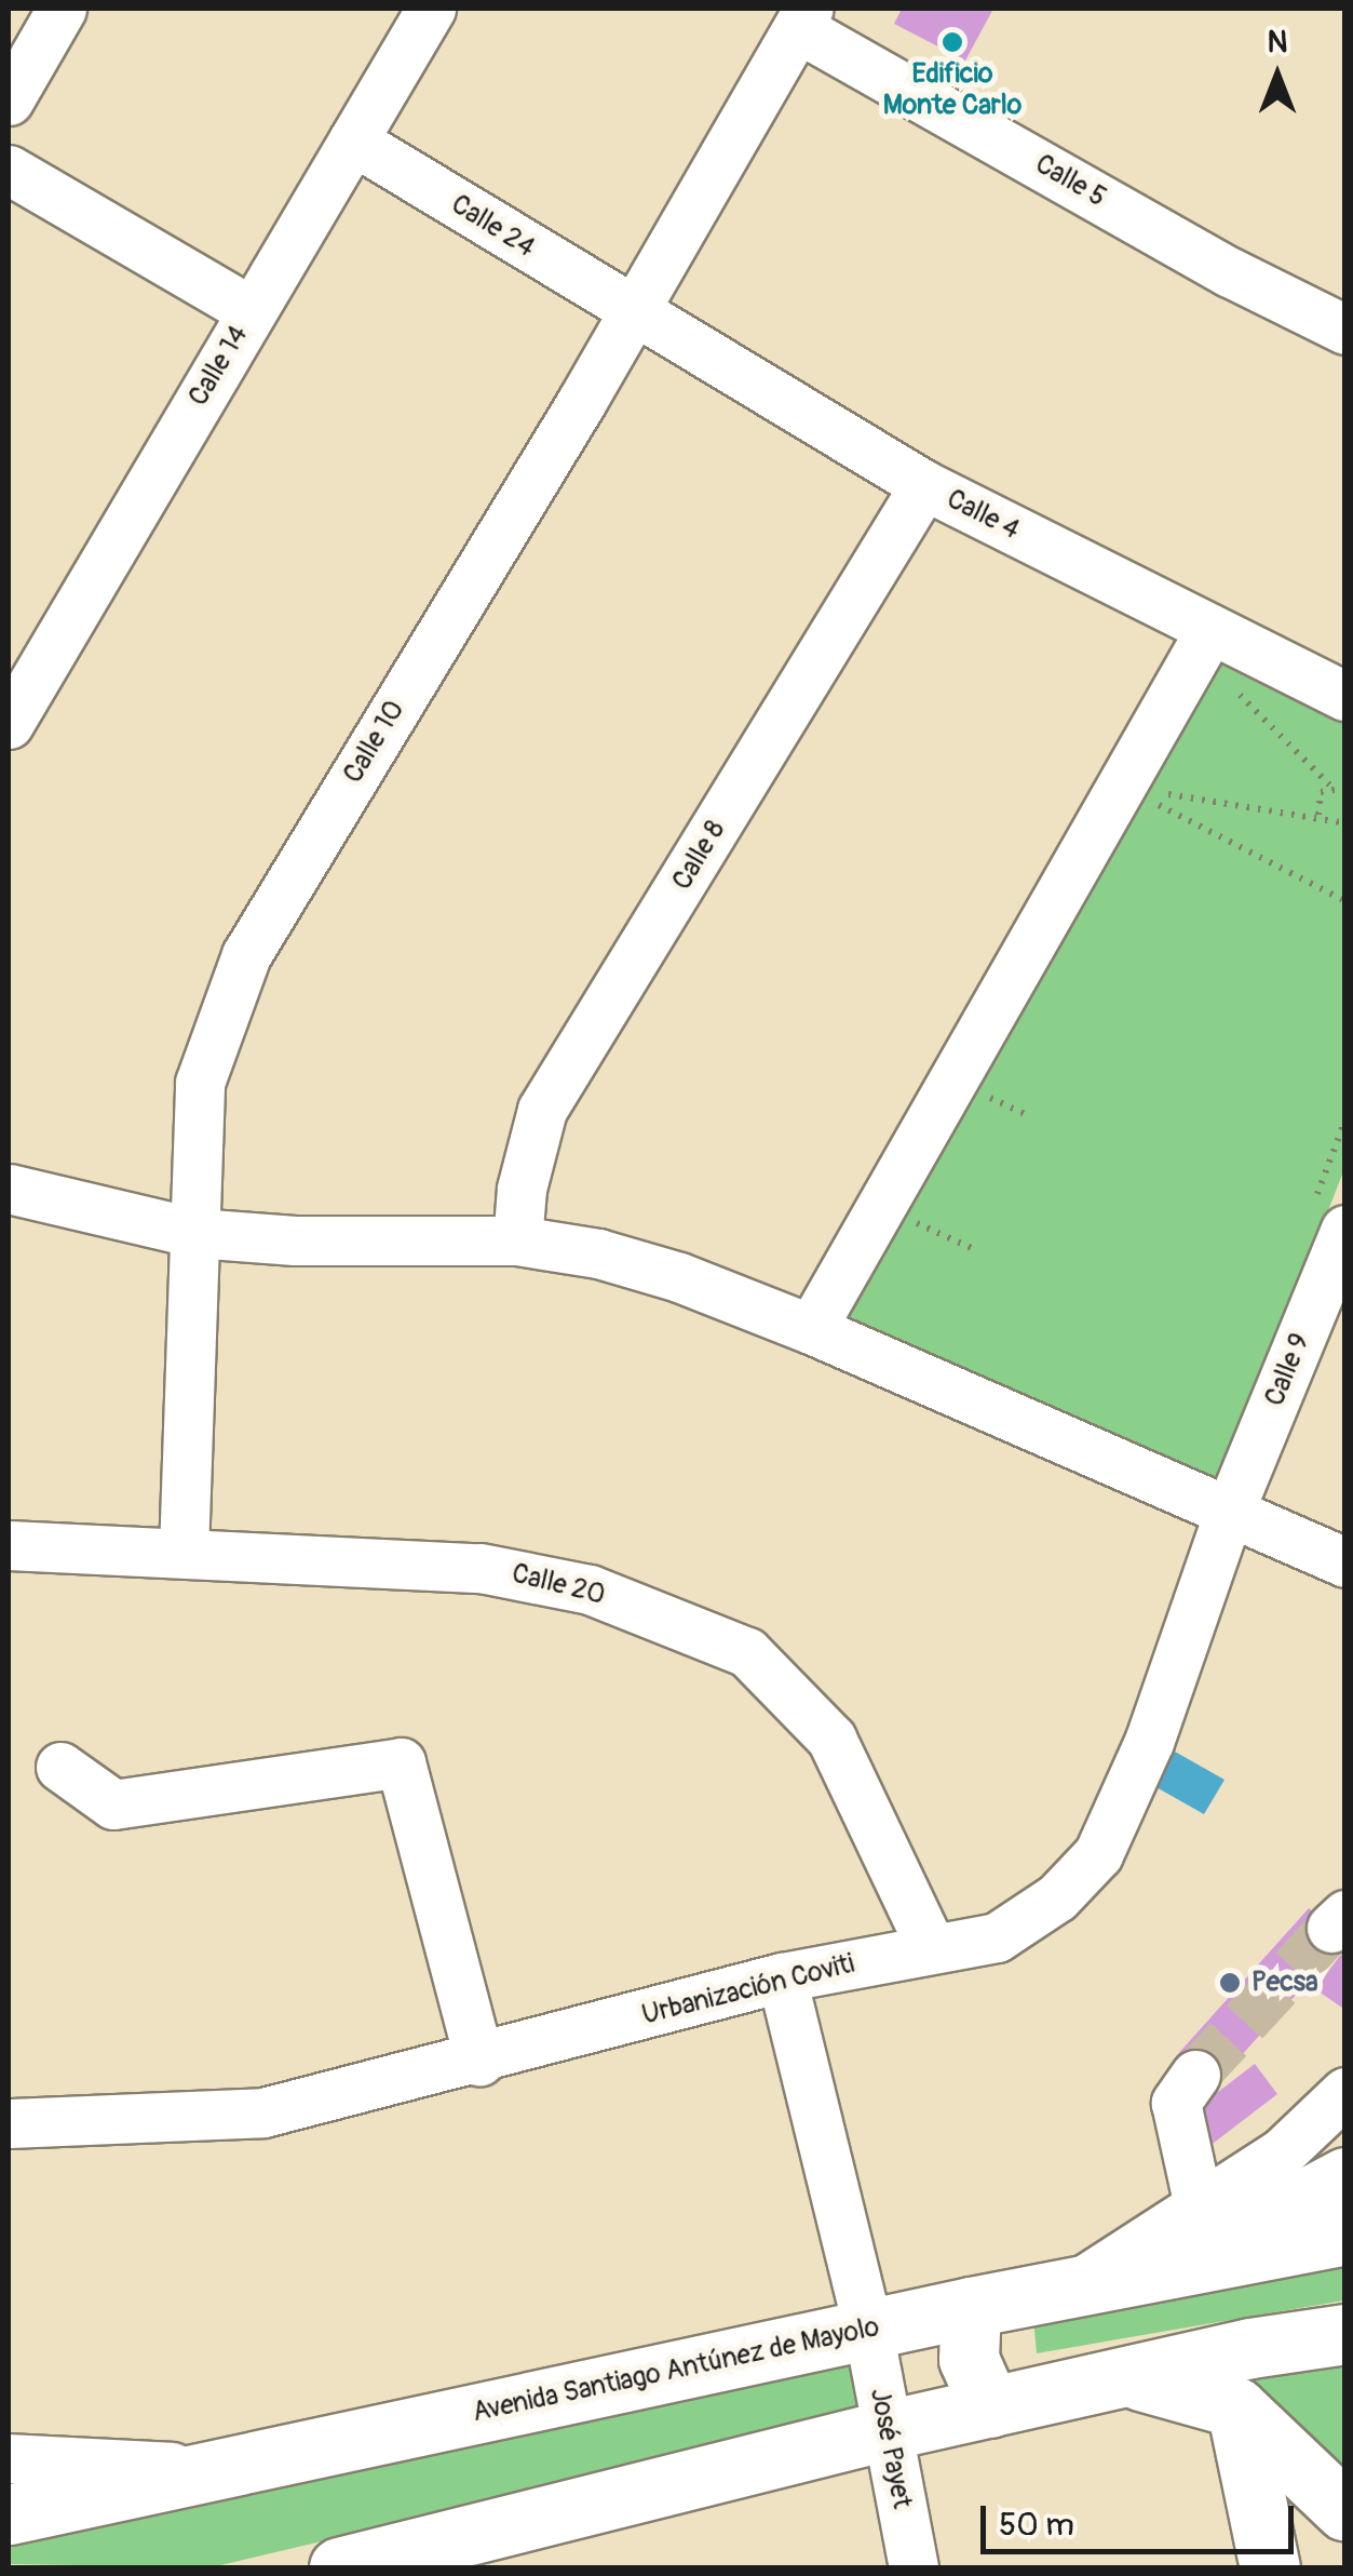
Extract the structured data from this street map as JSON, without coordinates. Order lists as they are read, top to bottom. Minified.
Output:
{"streets":{"main road":["Avenida Santiago Antúnez de Mayolo"],"street":["Calle 5","Calle 24","Calle 14","Calle 4","Calle 10","Calle 8","Calle 9","Calle 20","Urbanización Coviti","José Payet"]},"crossings":[["Calle 5","Calle 10"],["Calle 24","Calle 14"],["Calle 24","Calle 4"],["Calle 24","Calle 10"],["Calle 4","Calle 10"],["Calle 4","Calle 8"],["Calle 10","Calle 20"],["Calle 9","Urbanización Coviti"],["Calle 20","Urbanización Coviti"],["Urbanización Coviti","José Payet"],["Avenida Santiago Antúnez de Mayolo","José Payet"]],"places":["Edificio Monte Carlo","Pecsa"],"scale_bar":"50 m","north":"top"}
